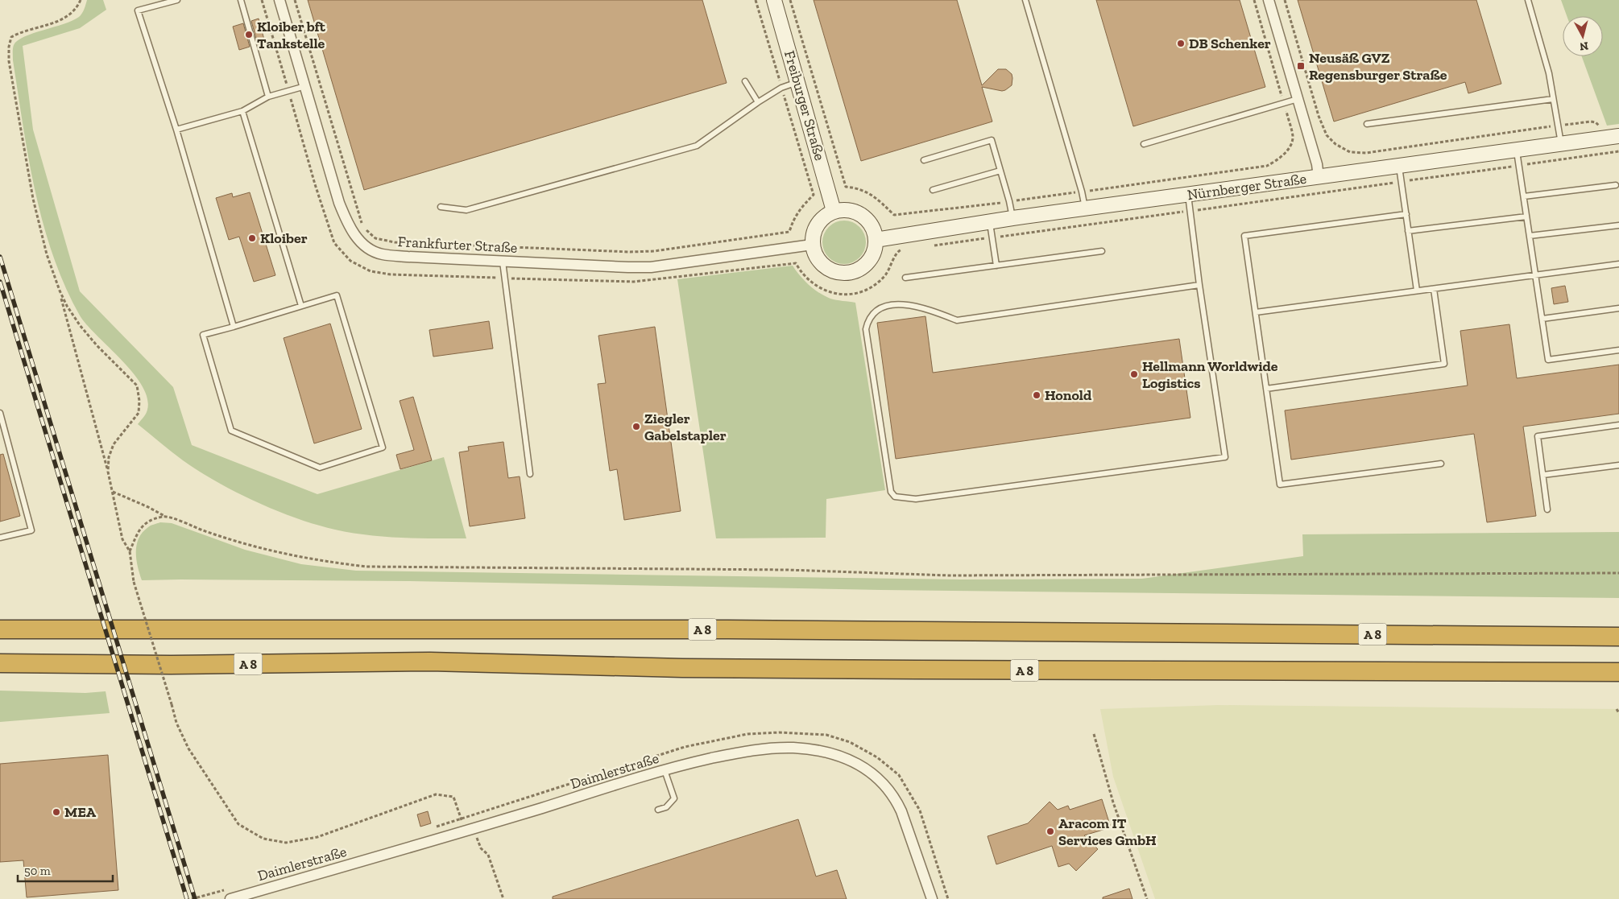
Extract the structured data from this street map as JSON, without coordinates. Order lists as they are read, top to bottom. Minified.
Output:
{"streets":{"highway":["A 8"],"street":["Freiburger Straße","Nürnberger Straße","Frankfurter Straße","Daimlerstraße"]},"crossings":[["Freiburger Straße","Nürnberger Straße"],["Freiburger Straße","Frankfurter Straße"],["Nürnberger Straße","Frankfurter Straße"]],"places":{"other":["Kloiber bft Tankstelle","DB Schenker","Kloiber","Hellmann Worldwide Logistics","Honold","Ziegler Gabelstapler","MEA","Aracom IT Services GmbH"],"transit":["Neusäß GVZ Regensburger Straße"]},"scale_bar":"50 m","north":"bottom"}
